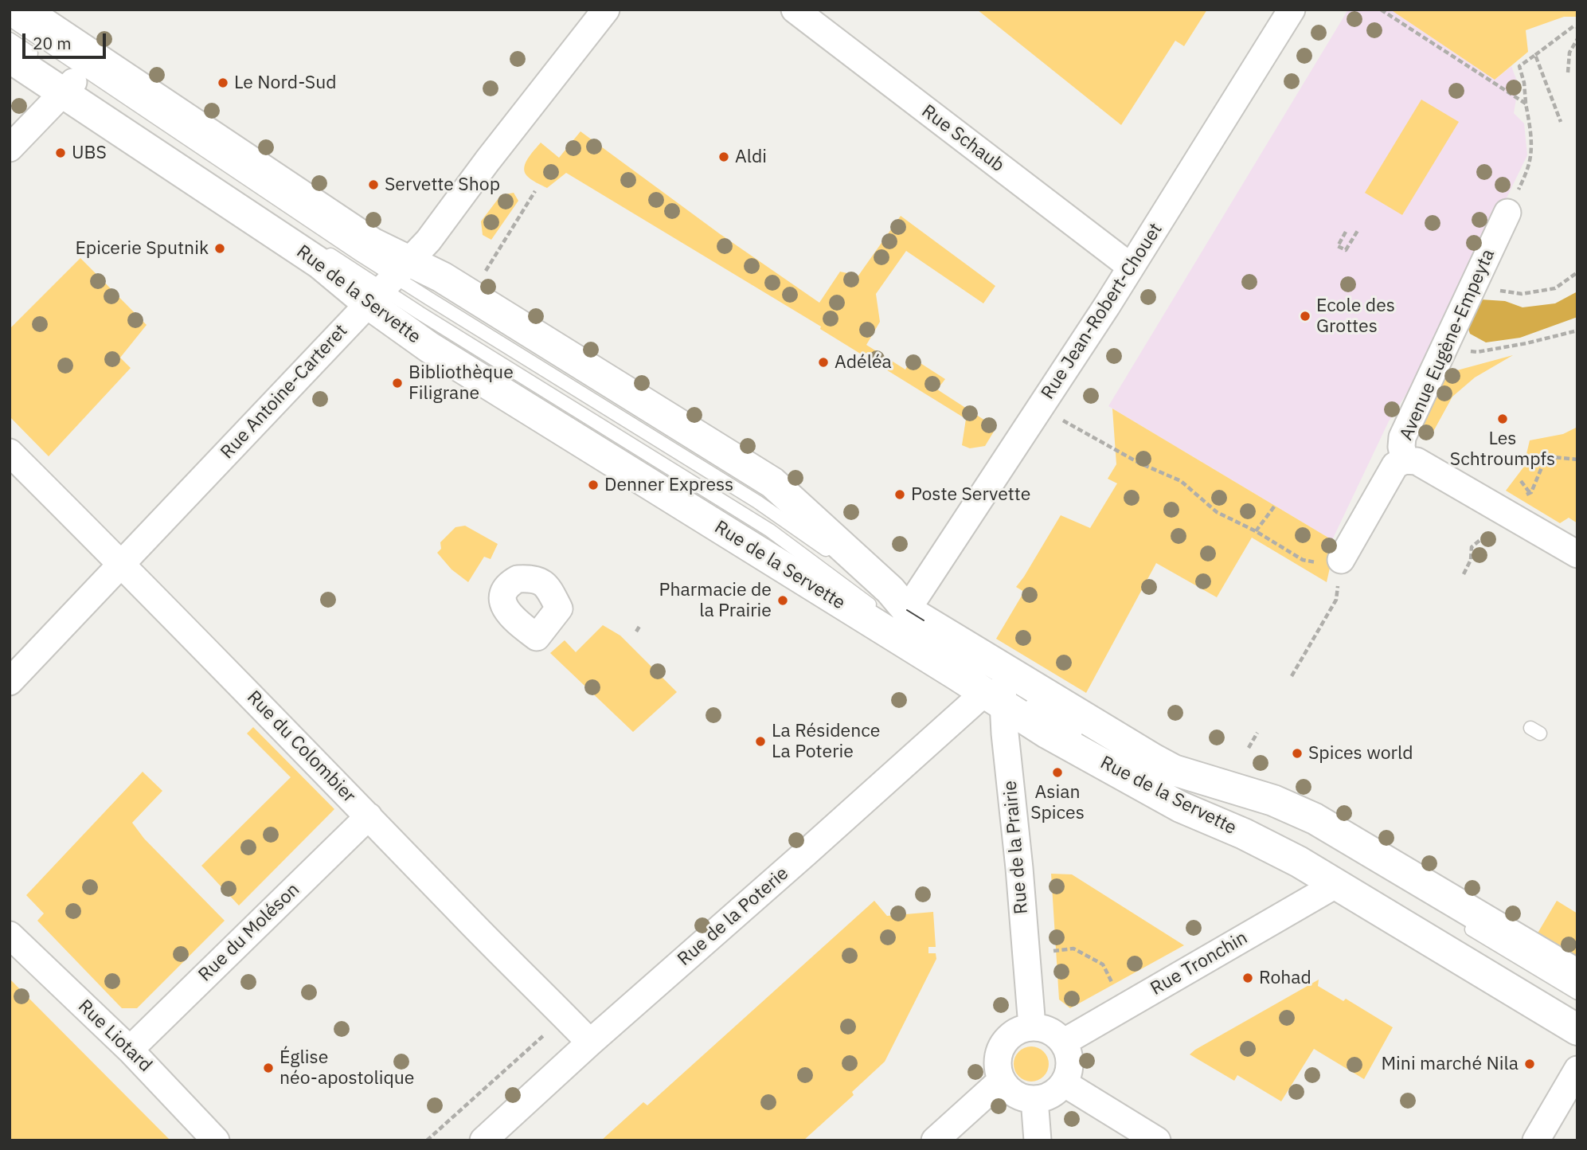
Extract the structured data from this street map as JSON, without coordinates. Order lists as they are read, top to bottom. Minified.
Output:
{"streets":{"main road":["Rue de la Servette"],"street":["Rue Schaub","Rue Jean-Robert-Chouet","Avenue Eugène-Empeyta","Rue Antoine-Carteret","Rue du Colombier","Rue de la Prairie","Rue de la Poterie","Rue du Moléson","Rue Tronchin","Rue Liotard"]},"crossings":[["Rue Schaub","Rue Jean-Robert-Chouet"],["Rue de la Servette","Rue Jean-Robert-Chouet"],["Rue de la Servette","Rue Antoine-Carteret"],["Rue de la Servette","Rue de la Prairie"],["Rue de la Servette","Rue de la Poterie"],["Rue de la Servette","Rue Tronchin"],["Rue Antoine-Carteret","Rue du Colombier"],["Rue du Colombier","Rue de la Poterie"],["Rue du Colombier","Rue du Moléson"],["Rue de la Prairie","Rue de la Poterie"],["Rue de la Prairie","Rue Tronchin"],["Rue du Moléson","Rue Liotard"]],"places":["Le Nord-Sud","UBS","Aldi","Servette Shop","Epicerie Sputnik","Ecole des Grottes","Adéléa","Bibliothèque Filigrane","Les Schtroumpfs","Denner Express","Poste Servette","Pharmacie de la Prairie","La Résidence La Poterie","Spices world","Asian Spices","Rohad","Mini marché Nila","Église néo-apostolique"],"scale_bar":"20 m"}
